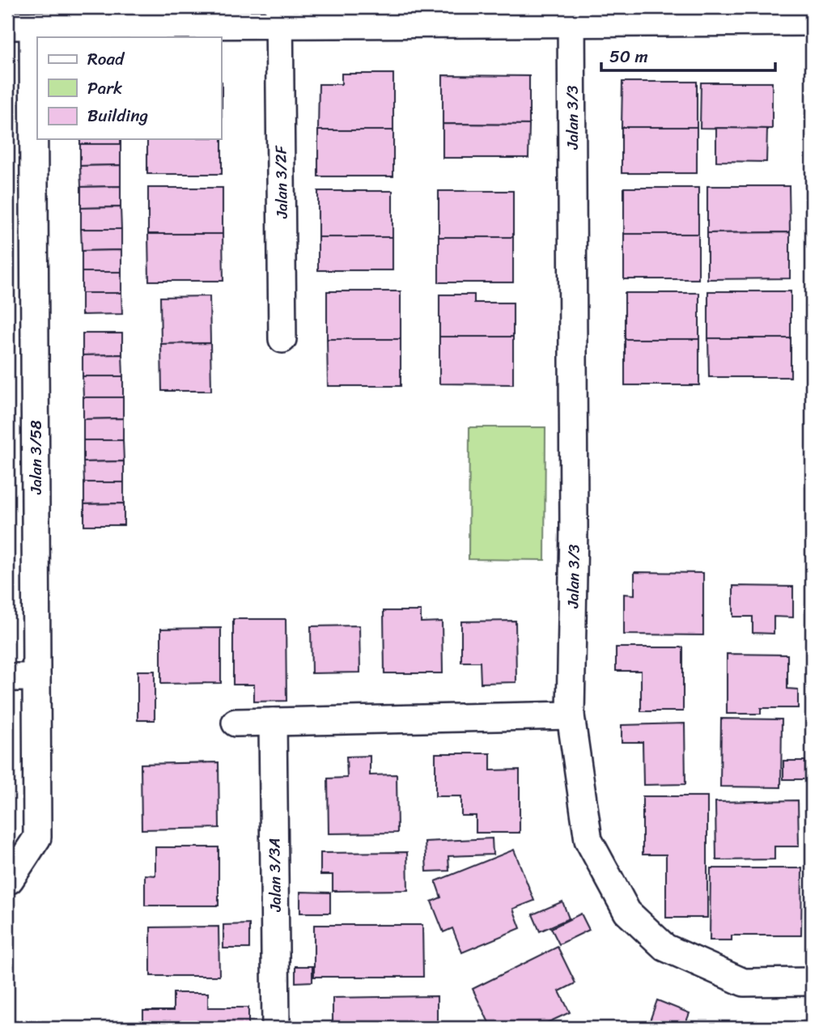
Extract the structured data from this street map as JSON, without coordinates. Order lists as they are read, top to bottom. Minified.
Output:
{"streets":{"street":["Jalan 3/3","Jalan 3/2F","Jalan 3/58","Jalan 3/3A"]},"legend":["Road","Park","Building"],"scale_bar":"50 m"}
